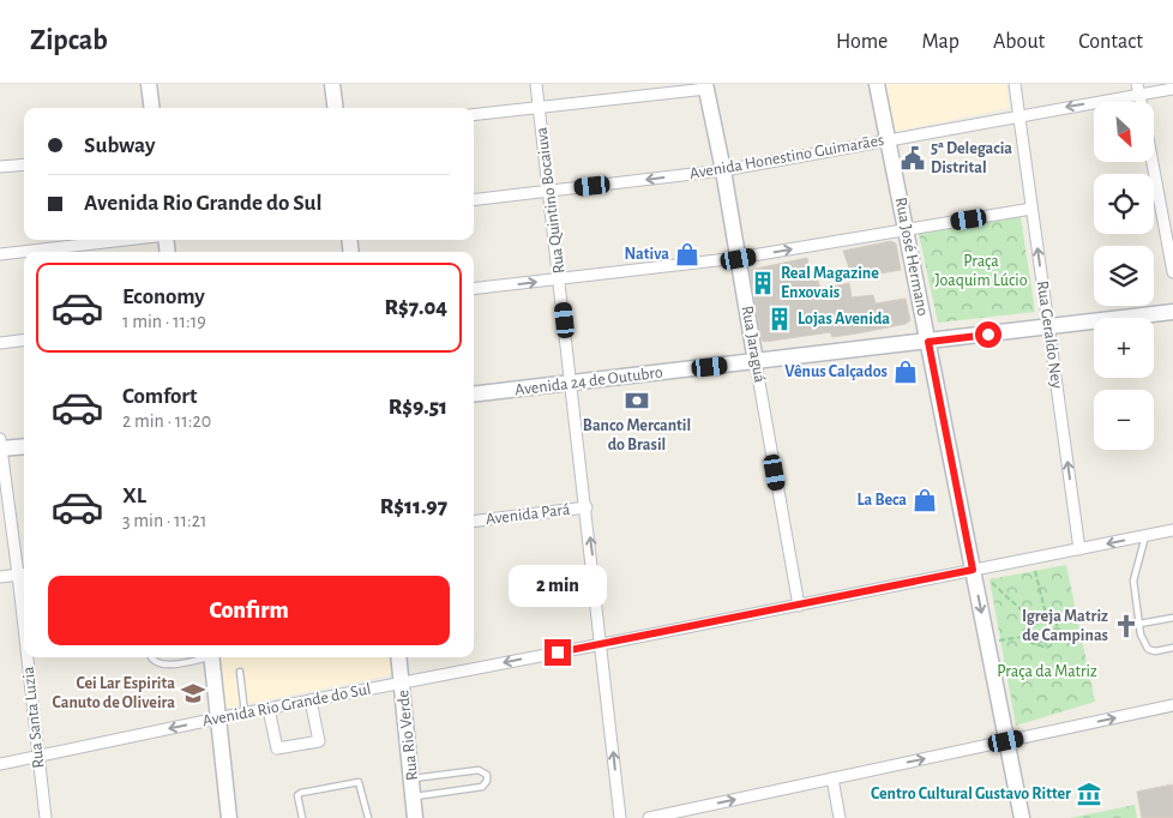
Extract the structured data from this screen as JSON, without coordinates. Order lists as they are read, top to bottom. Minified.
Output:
{"streets":{"street":["Avenida Honestino Guimarães","Rua Quintino Bocaiuva","Rua José Hermano","Rua Geraldo Ney","Rua Jaraguá","Avenida 24 de Outubro","Avenida Pará","Avenida Rio Grande do Sul","Rua Santa Luzia","Rua Rio Verde"]},"crossings":[["Avenida Honestino Guimarães","Rua Quintino Bocaiuva"],["Avenida Honestino Guimarães","Rua José Hermano"],["Avenida Honestino Guimarães","Rua Geraldo Ney"],["Avenida Honestino Guimarães","Rua Jaraguá"],["Rua Quintino Bocaiuva","Avenida 24 de Outubro"],["Rua Quintino Bocaiuva","Avenida Pará"],["Rua Quintino Bocaiuva","Avenida Rio Grande do Sul"],["Rua José Hermano","Avenida 24 de Outubro"],["Rua José Hermano","Avenida Rio Grande do Sul"],["Rua Geraldo Ney","Avenida 24 de Outubro"],["Rua Geraldo Ney","Avenida Rio Grande do Sul"],["Rua Jaraguá","Avenida 24 de Outubro"],["Rua Jaraguá","Avenida Rio Grande do Sul"],["Avenida Rio Grande do Sul","Rua Santa Luzia"],["Avenida Rio Grande do Sul","Rua Rio Verde"]],"one_way":["Rua Quintino Bocaiuva","Rua Geraldo Ney","Avenida Rio Grande do Sul"],"parks":["Praça Joaquim Lúcio","Praça da Matriz"],"places":{"public building":["5ª Delegacia Distrital"],"shop":["Nativa","Vênus Calçados","La Beca"],"building":["Real Magazine Enxovais","Lojas Avenida"],"bank":["Banco Mercantil do Brasil"],"church":["Igreja Matriz de Campinas"],"school or university":["Cei Lar Espirita Canuto de Oliveira"],"museum":["Centro Cultural Gustavo Ritter"]},"north":"bottom right","page":{"header":"Zipcab","nav":["Home","Map","About","Contact"],"map_buttons":["+","−"],"banner":["Subway","Avenida Rio Grande do Sul"],"list":[{"name":"Economy","note":"1 min · 11:19","value":"R$7.04"},{"name":"Comfort","note":"2 min · 11:20","value":"R$9.51"},{"name":"XL","note":"3 min · 11:21","value":"R$11.97"}],"buttons":"Confirm","bubble":"2 min"}}
